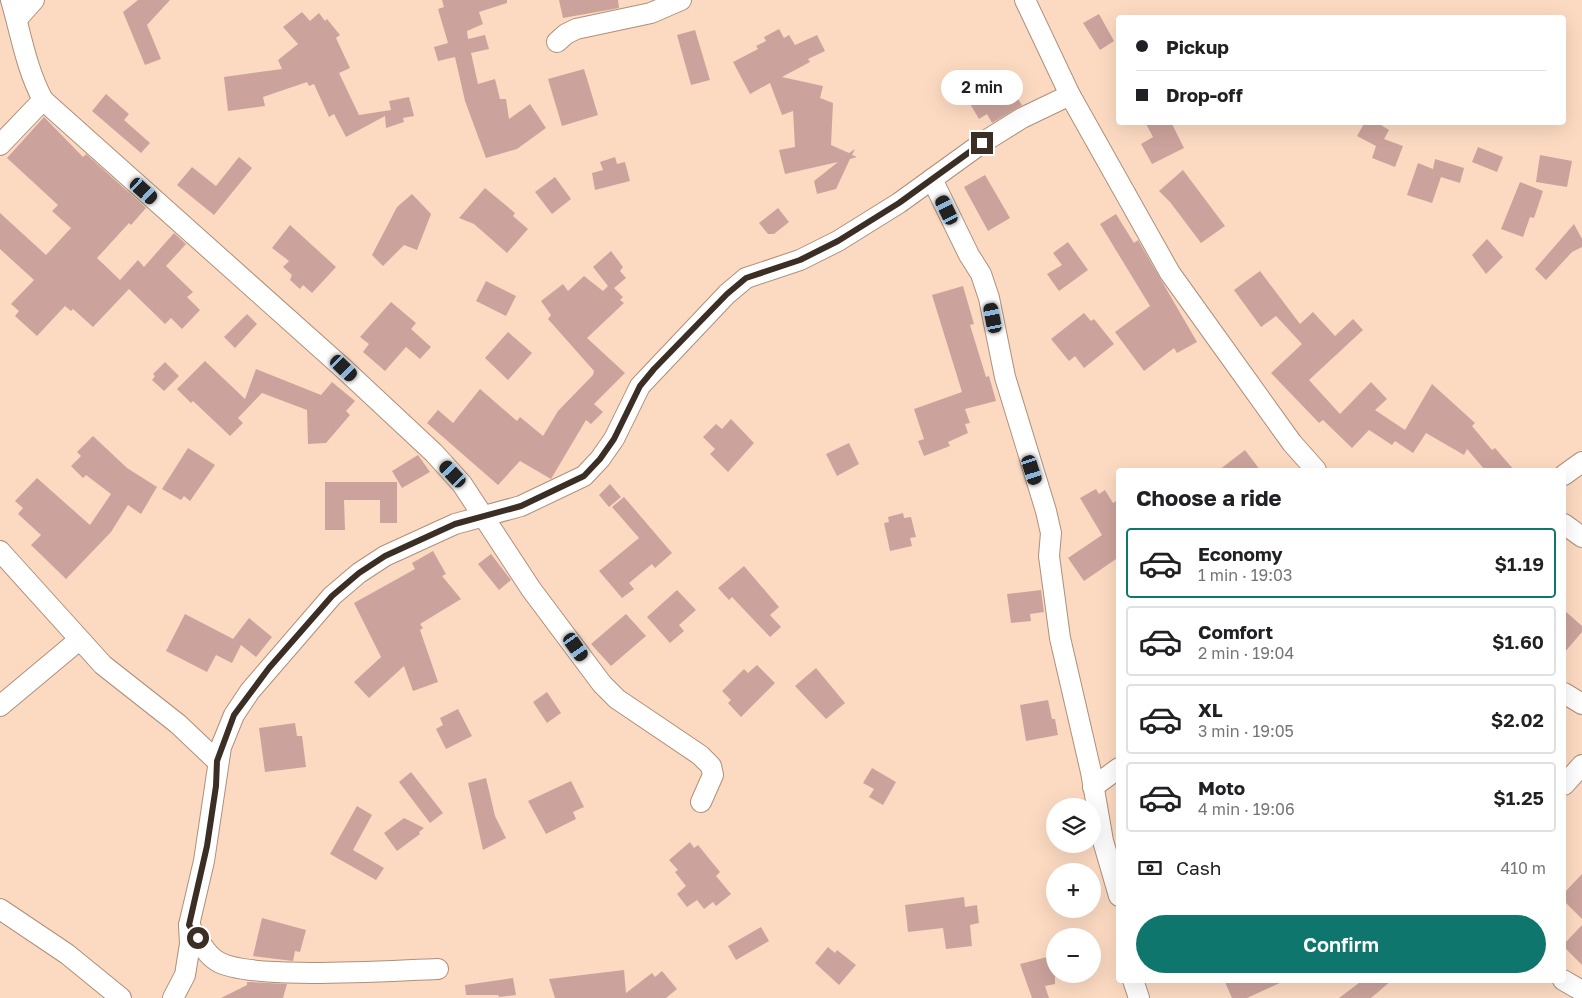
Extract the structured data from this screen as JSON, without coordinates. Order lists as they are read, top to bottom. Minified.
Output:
{"page":{"banner":["Pickup","Drop-off"],"bubble":"2 min","heading":"Choose a ride","list":[{"name":"Economy","note":"1 min · 19:03","value":"$1.19"},{"name":"Comfort","note":"2 min · 19:04","value":"$1.60"},{"name":"XL","note":"3 min · 19:05","value":"$2.02"},{"name":"Moto","note":"4 min · 19:06","value":"$1.25"}],"map_buttons":["+","−"],"pay":["Cash","410 m"],"buttons":"Confirm"}}
